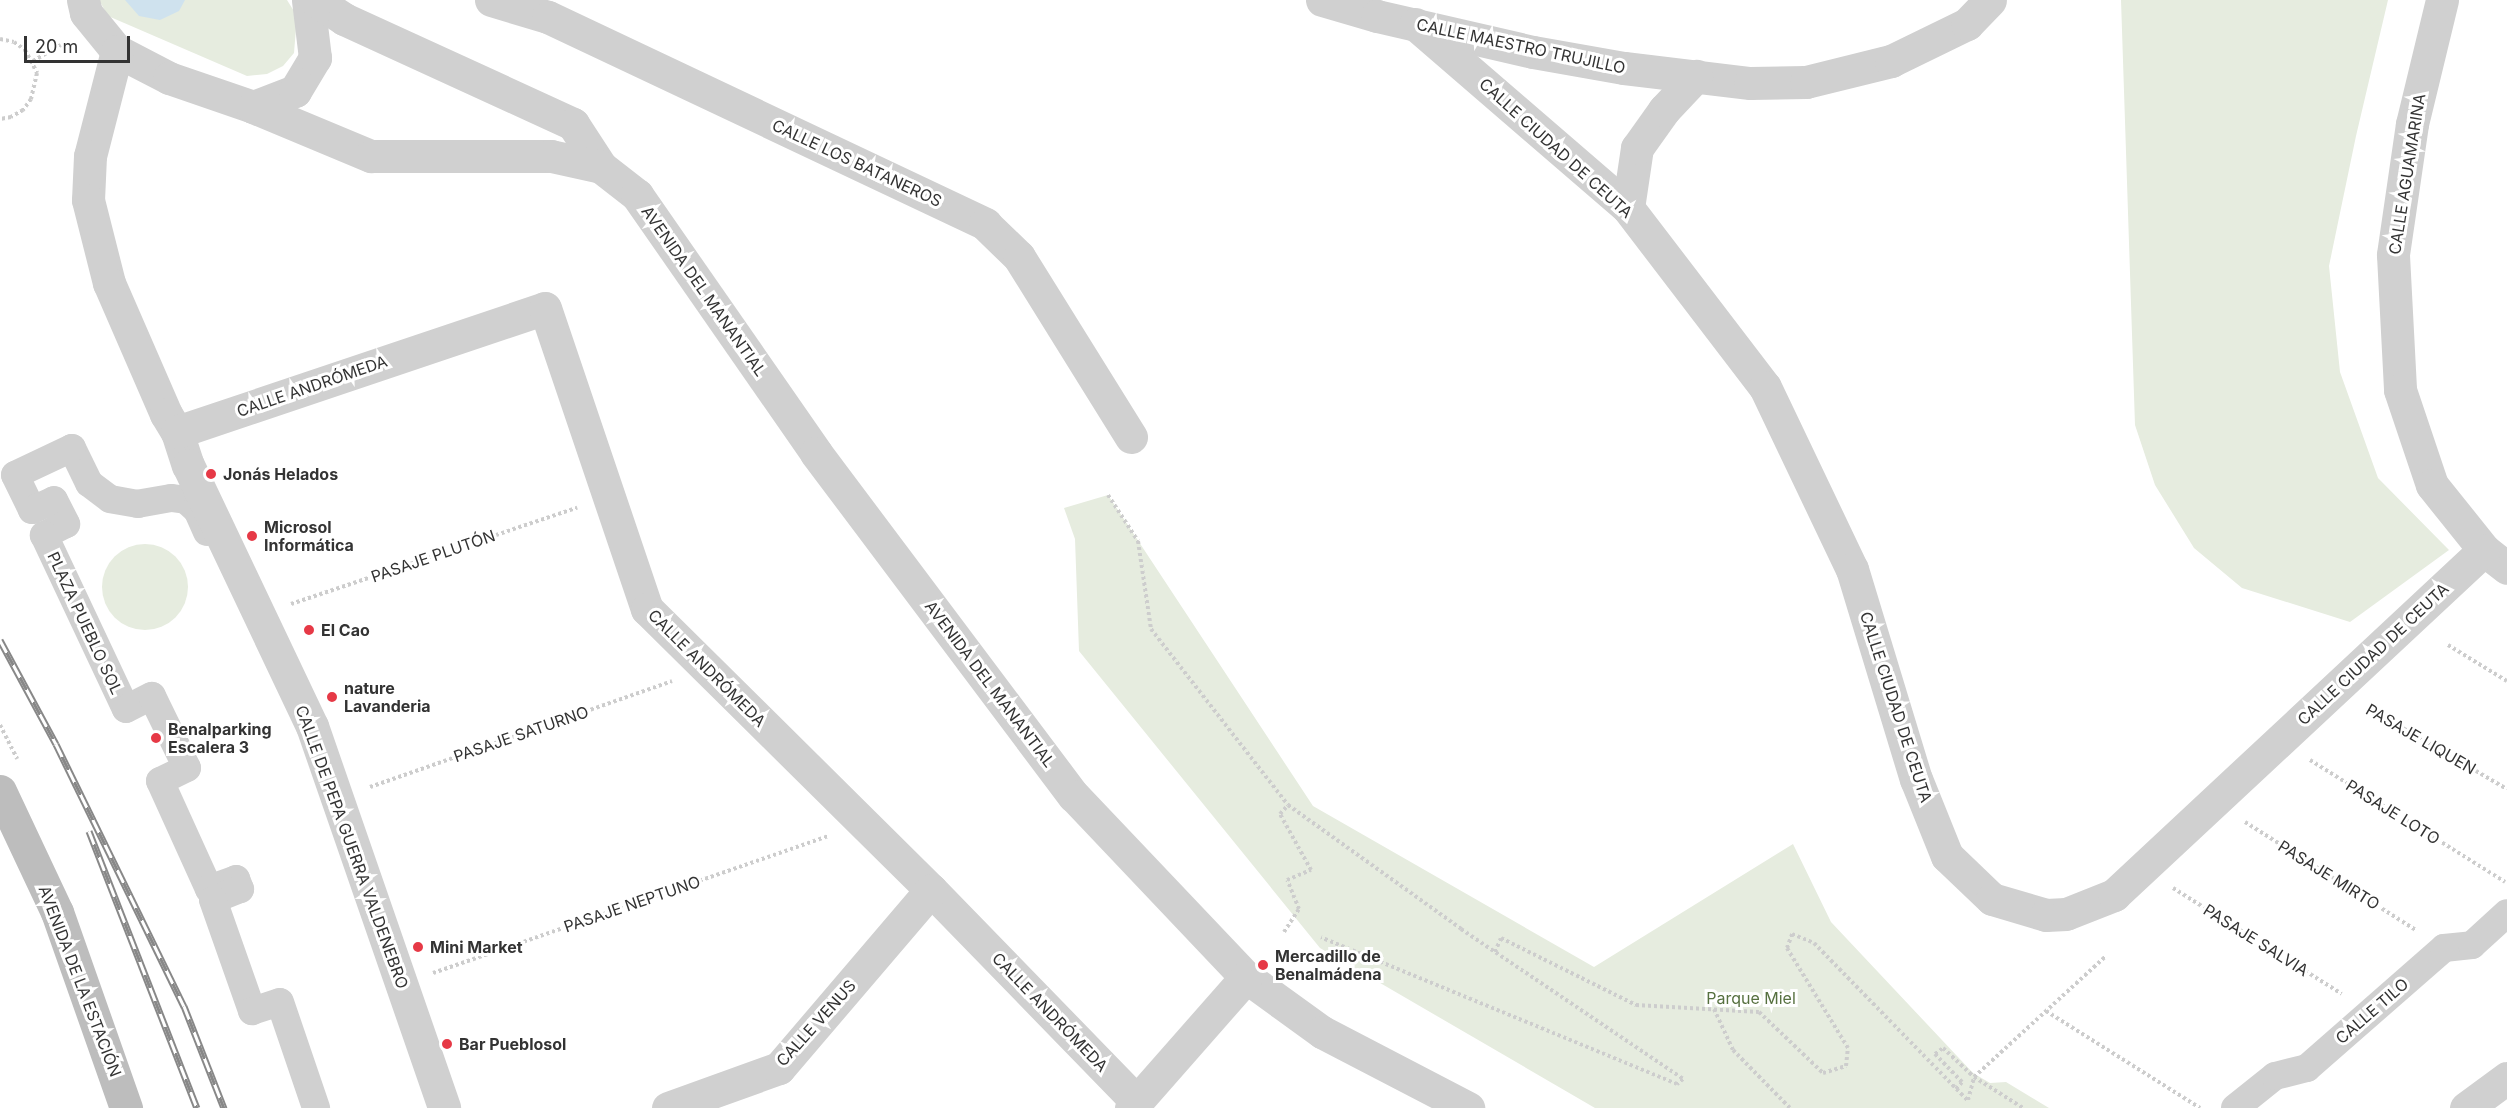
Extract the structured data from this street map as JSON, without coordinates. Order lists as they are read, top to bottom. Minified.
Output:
{"streets":{"main road":["AVENIDA DE LA ESTACIÓN"],"street":["CALLE MAESTRO TRUJILLO","CALLE CIUDAD DE CEUTA","CALLE LOS BATANEROS","CALLE AGUAMARINA","AVENIDA DEL MANANTIAL","CALLE ANDRÓMEDA","PLAZA PUEBLO SOL","CALLE DE PEPA GUERRA VALDENEBRO","CALLE TILO","CALLE VENUS"],"path":["PASAJE PLUTÓN","PASAJE SATURNO","PASAJE LIQUEN","PASAJE LOTO","PASAJE MIRTO","PASAJE NEPTUNO","PASAJE SALVIA"]},"crossings":[["CALLE MAESTRO TRUJILLO","CALLE CIUDAD DE CEUTA"],["CALLE CIUDAD DE CEUTA","CALLE AGUAMARINA"],["CALLE CIUDAD DE CEUTA","PASAJE LIQUEN"],["CALLE CIUDAD DE CEUTA","PASAJE LOTO"],["CALLE CIUDAD DE CEUTA","PASAJE MIRTO"],["CALLE CIUDAD DE CEUTA","PASAJE SALVIA"],["AVENIDA DEL MANANTIAL","CALLE DE PEPA GUERRA VALDENEBRO"],["CALLE ANDRÓMEDA","PASAJE PLUTÓN"],["CALLE ANDRÓMEDA","PASAJE SATURNO"],["CALLE ANDRÓMEDA","CALLE DE PEPA GUERRA VALDENEBRO"],["CALLE ANDRÓMEDA","PASAJE NEPTUNO"],["CALLE ANDRÓMEDA","CALLE VENUS"],["PASAJE PLUTÓN","CALLE DE PEPA GUERRA VALDENEBRO"],["PASAJE SATURNO","CALLE DE PEPA GUERRA VALDENEBRO"],["CALLE DE PEPA GUERRA VALDENEBRO","PASAJE NEPTUNO"],["PASAJE MIRTO","CALLE TILO"],["PASAJE SALVIA","CALLE TILO"]],"parks":["Parque Miel"],"places":["Jonás Helados","Microsol Informática","El Cao","nature Lavanderia","Benalparking Escalera 3","Mini Market","Mercadillo de Benalmádena","Bar Pueblosol"],"scale_bar":"20 m"}
